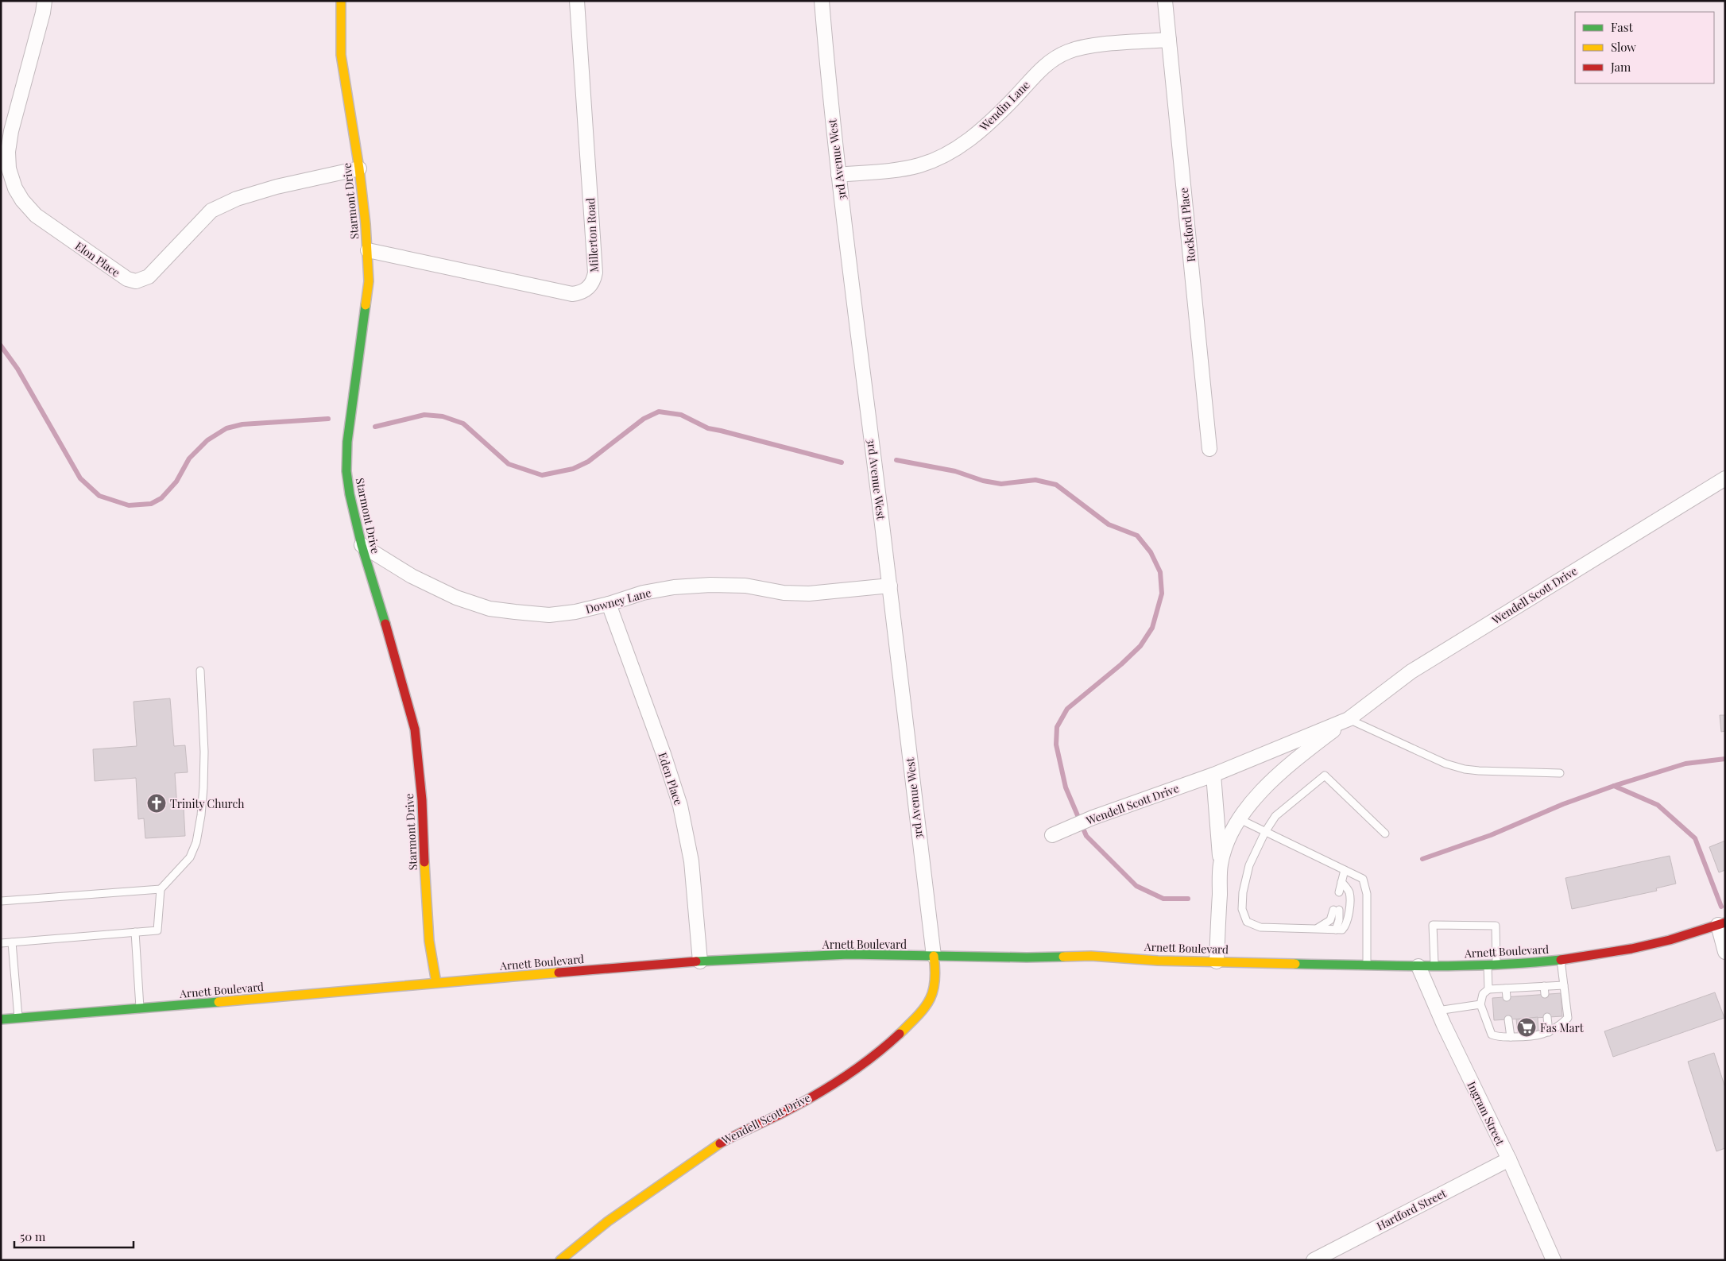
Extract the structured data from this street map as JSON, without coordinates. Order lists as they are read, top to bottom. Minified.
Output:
{"streets":{"main road":["Starmont Drive","Wendell Scott Drive","Arnett Boulevard"],"street":["Wendin Lane","3rd Avenue West","Rockford Place","Millerton Road","Elon Place","Downey Lane","Eden Place","Ingram Street","Hartford Street"]},"crossings":[["Wendin Lane","3rd Avenue West"],["Wendin Lane","Rockford Place"],["3rd Avenue West","Wendell Scott Drive"],["3rd Avenue West","Downey Lane"],["3rd Avenue West","Arnett Boulevard"],["Starmont Drive","Millerton Road"],["Starmont Drive","Elon Place"],["Starmont Drive","Downey Lane"],["Starmont Drive","Arnett Boulevard"],["Wendell Scott Drive","Arnett Boulevard"],["Downey Lane","Eden Place"],["Eden Place","Arnett Boulevard"],["Arnett Boulevard","Ingram Street"],["Ingram Street","Hartford Street"]],"places":{"church":["Trinity Church"],"supermarket":["Fas Mart"]},"legend":["Fast","Slow","Jam"],"scale_bar":"50 m"}
